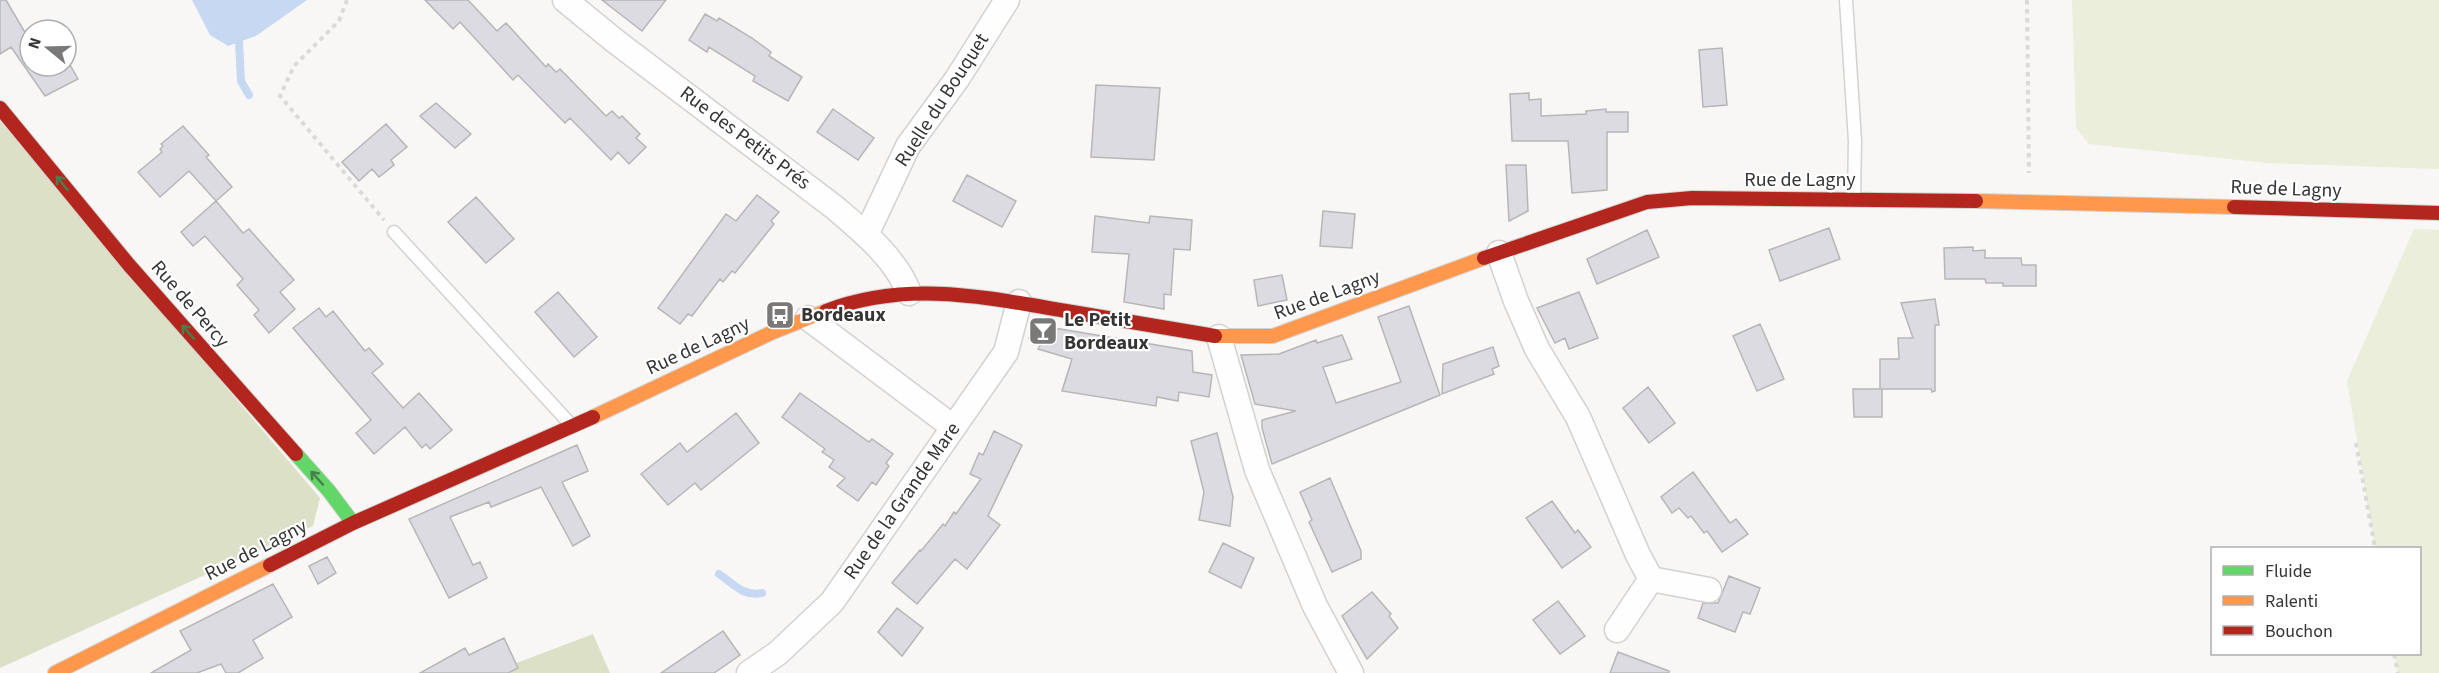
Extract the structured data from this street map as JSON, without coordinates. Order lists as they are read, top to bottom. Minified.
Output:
{"streets":{"main road":["Rue de Lagny","Rue de Percy"],"street":["Ruelle du Bouquet","Rue des Petits Prés","Rue de la Grande Mare"]},"crossings":[["Ruelle du Bouquet","Rue des Petits Prés"],["Rue des Petits Prés","Rue de Lagny"],["Rue de Lagny","Rue de Percy"],["Rue de Lagny","Rue de la Grande Mare"]],"one_way":["Rue de Percy"],"places":{"bus stop":["Bordeaux"],"bar":["Le Petit Bordeaux"]},"legend":["Fluide","Ralenti","Bouchon"],"north":"left"}
